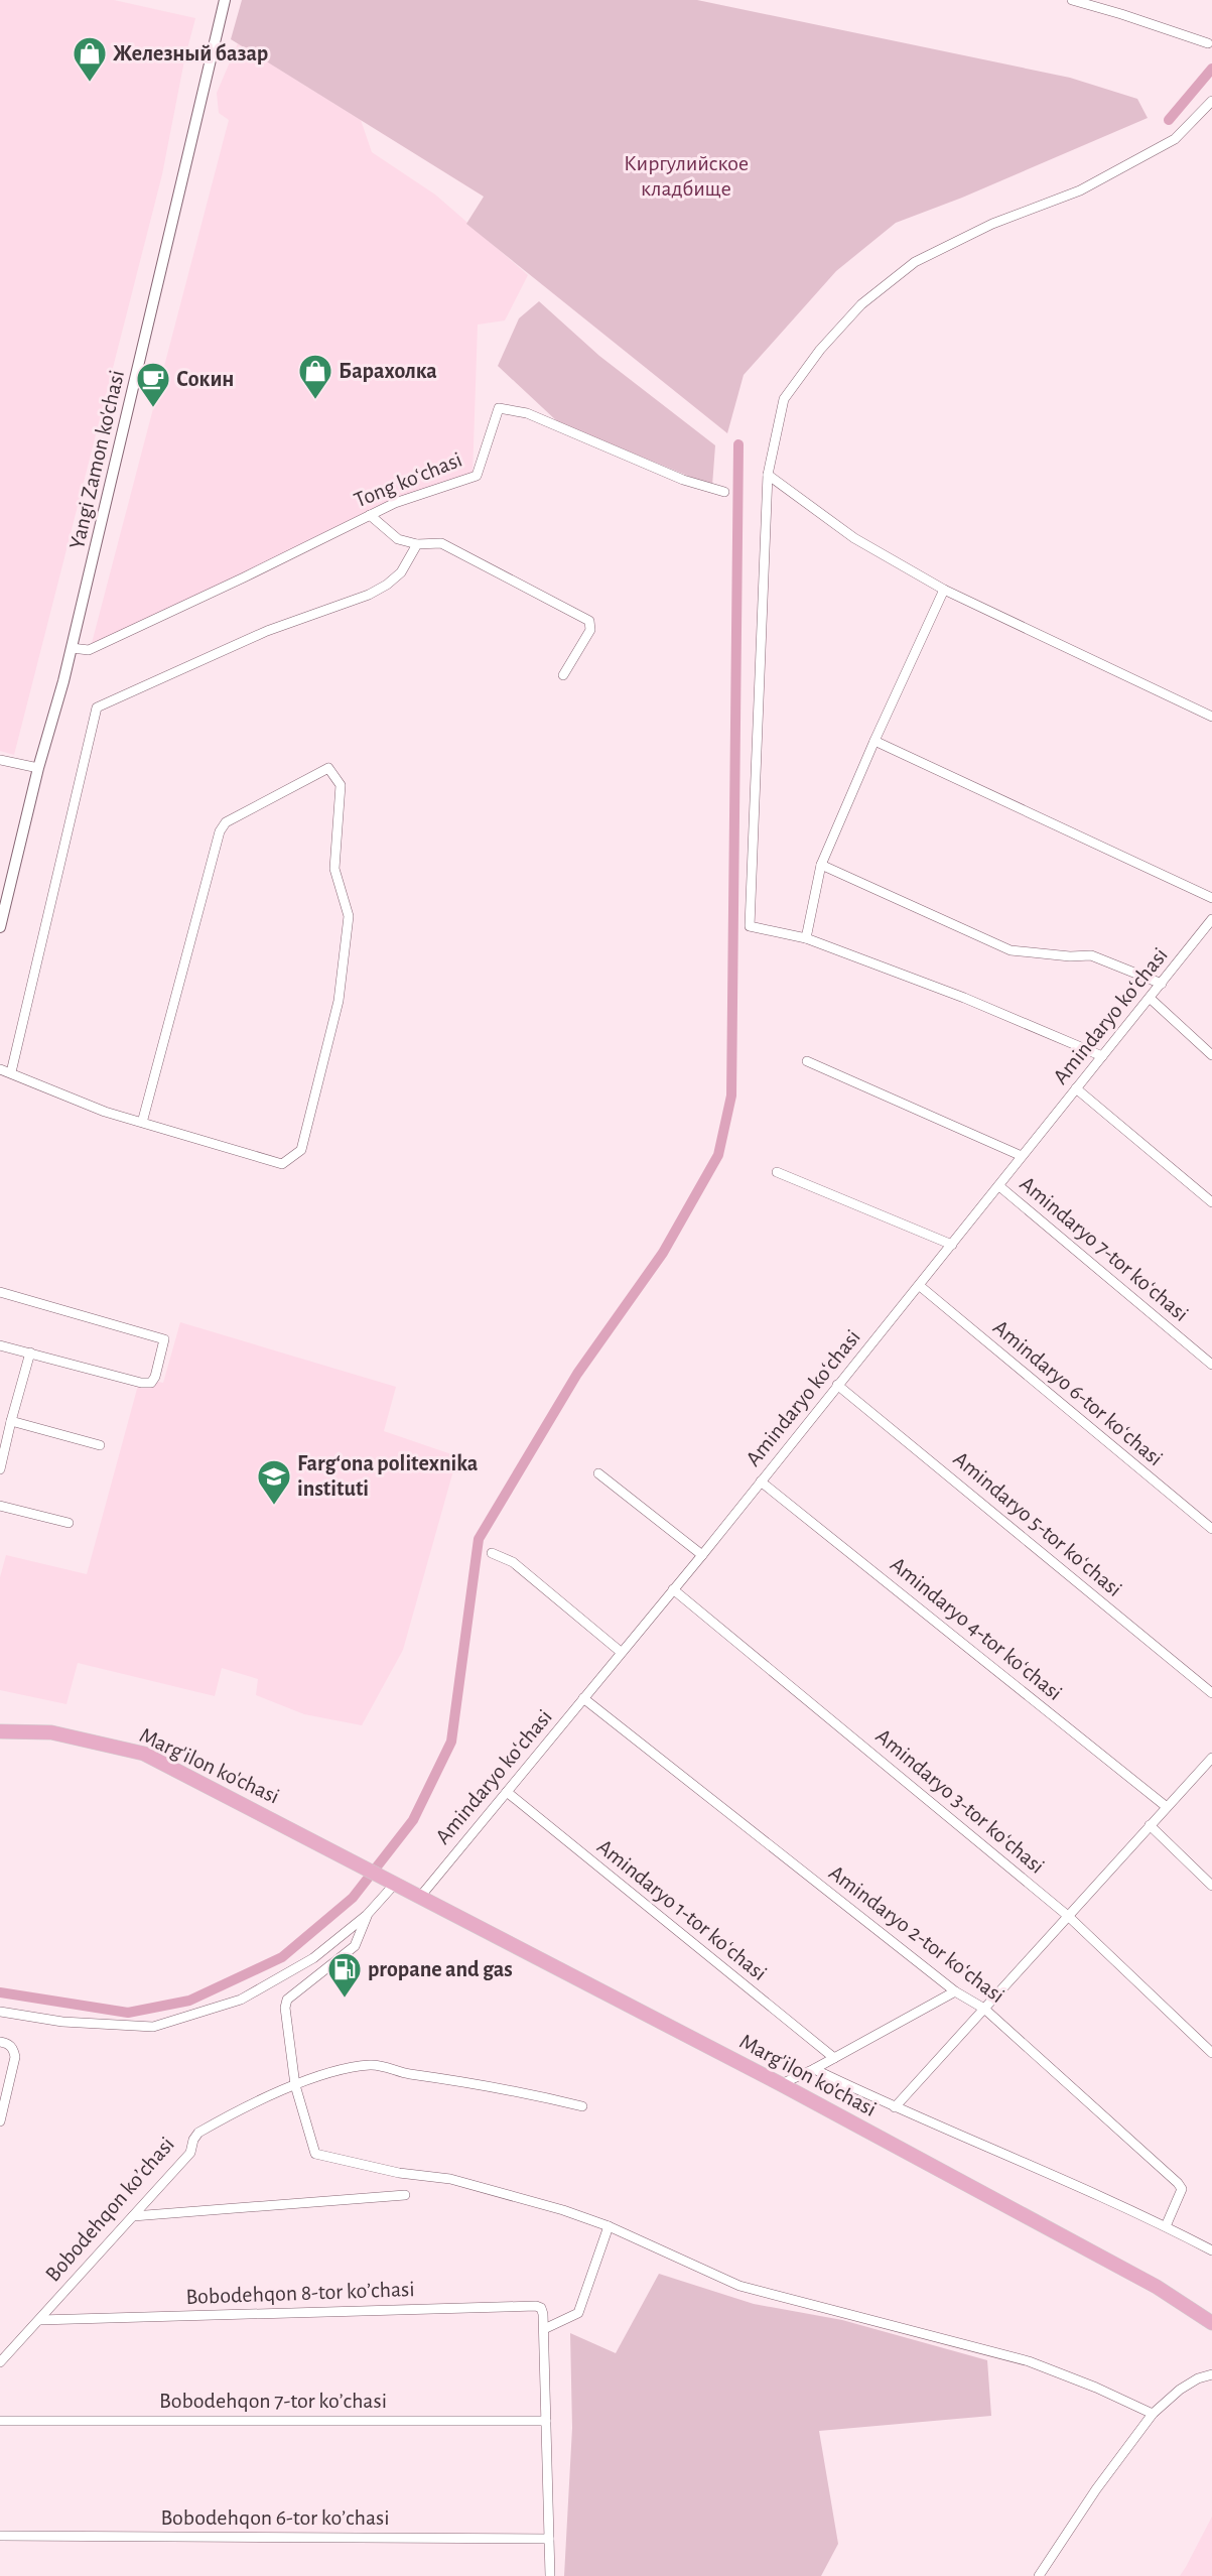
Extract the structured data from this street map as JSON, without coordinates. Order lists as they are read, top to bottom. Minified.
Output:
{"streets":{"main road":["Marg'ilon ko'chasi"],"street":["Yangi Zamon ko'chasi","Tong koʻchasi","Amindaryo koʻchasi","Amindaryo 7-tor koʻchasi","Amindaryo 6-tor koʻchasi","Amindaryo 5-tor koʻchasi","Amindaryo 4-tor koʻchasi","Amindaryo 3-tor koʻchasi","Amindaryo 1-tor koʻchasi","Amindaryo 2-tor koʻchasi","Bobodehqon koʼchasi","Bobodehqon 8-tor koʼchasi","Bobodehqon 7-tor koʼchasi","Bobodehqon 6-tor koʼchasi"]},"crossings":[["Yangi Zamon ko'chasi","Tong koʻchasi"],["Amindaryo koʻchasi","Amindaryo 7-tor koʻchasi"],["Amindaryo koʻchasi","Amindaryo 6-tor koʻchasi"],["Amindaryo koʻchasi","Amindaryo 5-tor koʻchasi"],["Amindaryo koʻchasi","Amindaryo 4-tor koʻchasi"],["Amindaryo koʻchasi","Marg'ilon ko'chasi"],["Amindaryo koʻchasi","Amindaryo 3-tor koʻchasi"],["Amindaryo koʻchasi","Amindaryo 1-tor koʻchasi"],["Amindaryo koʻchasi","Amindaryo 2-tor koʻchasi"],["Bobodehqon koʼchasi","Bobodehqon 8-tor koʼchasi"]],"parks":["Киргулийское кладбище"],"places":{"shop":["Железный базар","Барахолка"],"cafe":["Сокин"],"school or university":["Fargʻona politexnika instituti"],"fuel station":["propane and gas"]}}
